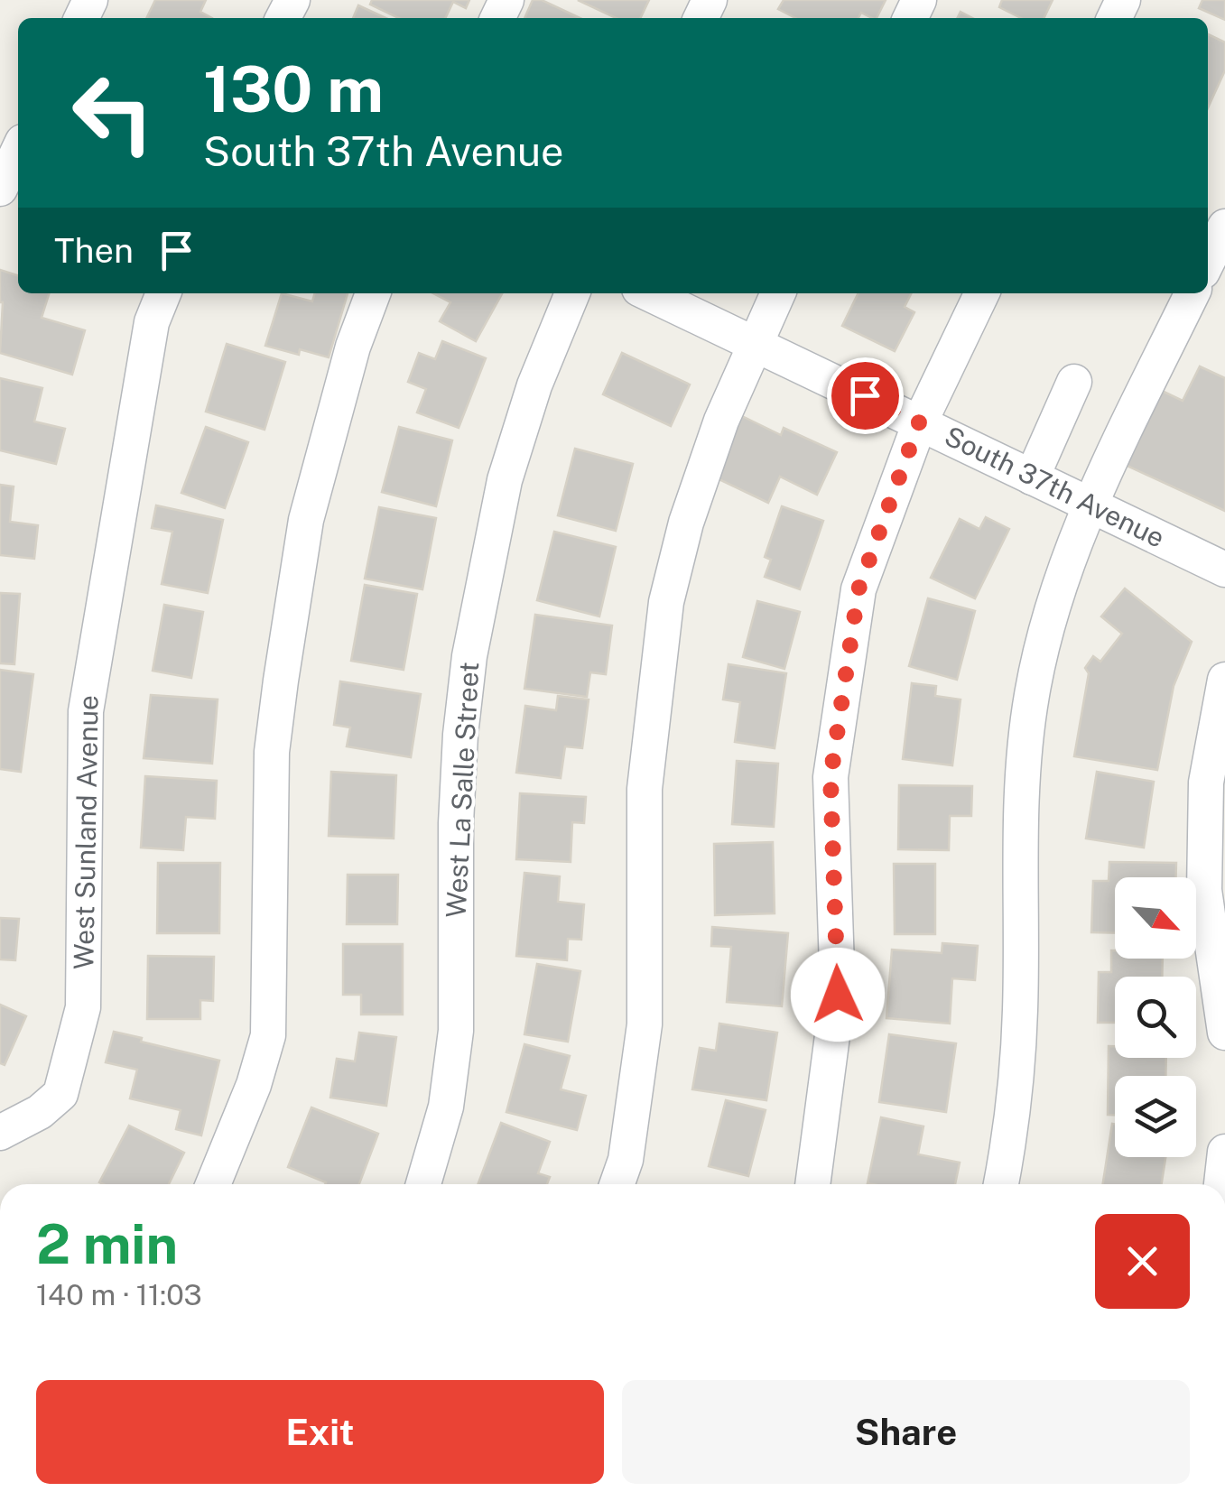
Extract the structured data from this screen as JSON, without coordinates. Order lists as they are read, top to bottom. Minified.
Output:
{"streets":{"street":["South 37th Avenue","West La Salle Street","West Sunland Avenue"]},"north":"bottom right","page":{"turn":["130 m","South 37th Avenue"],"then":"Then","heading":["2 min","140 m · 11:03"],"buttons":["Exit","Share"]}}
